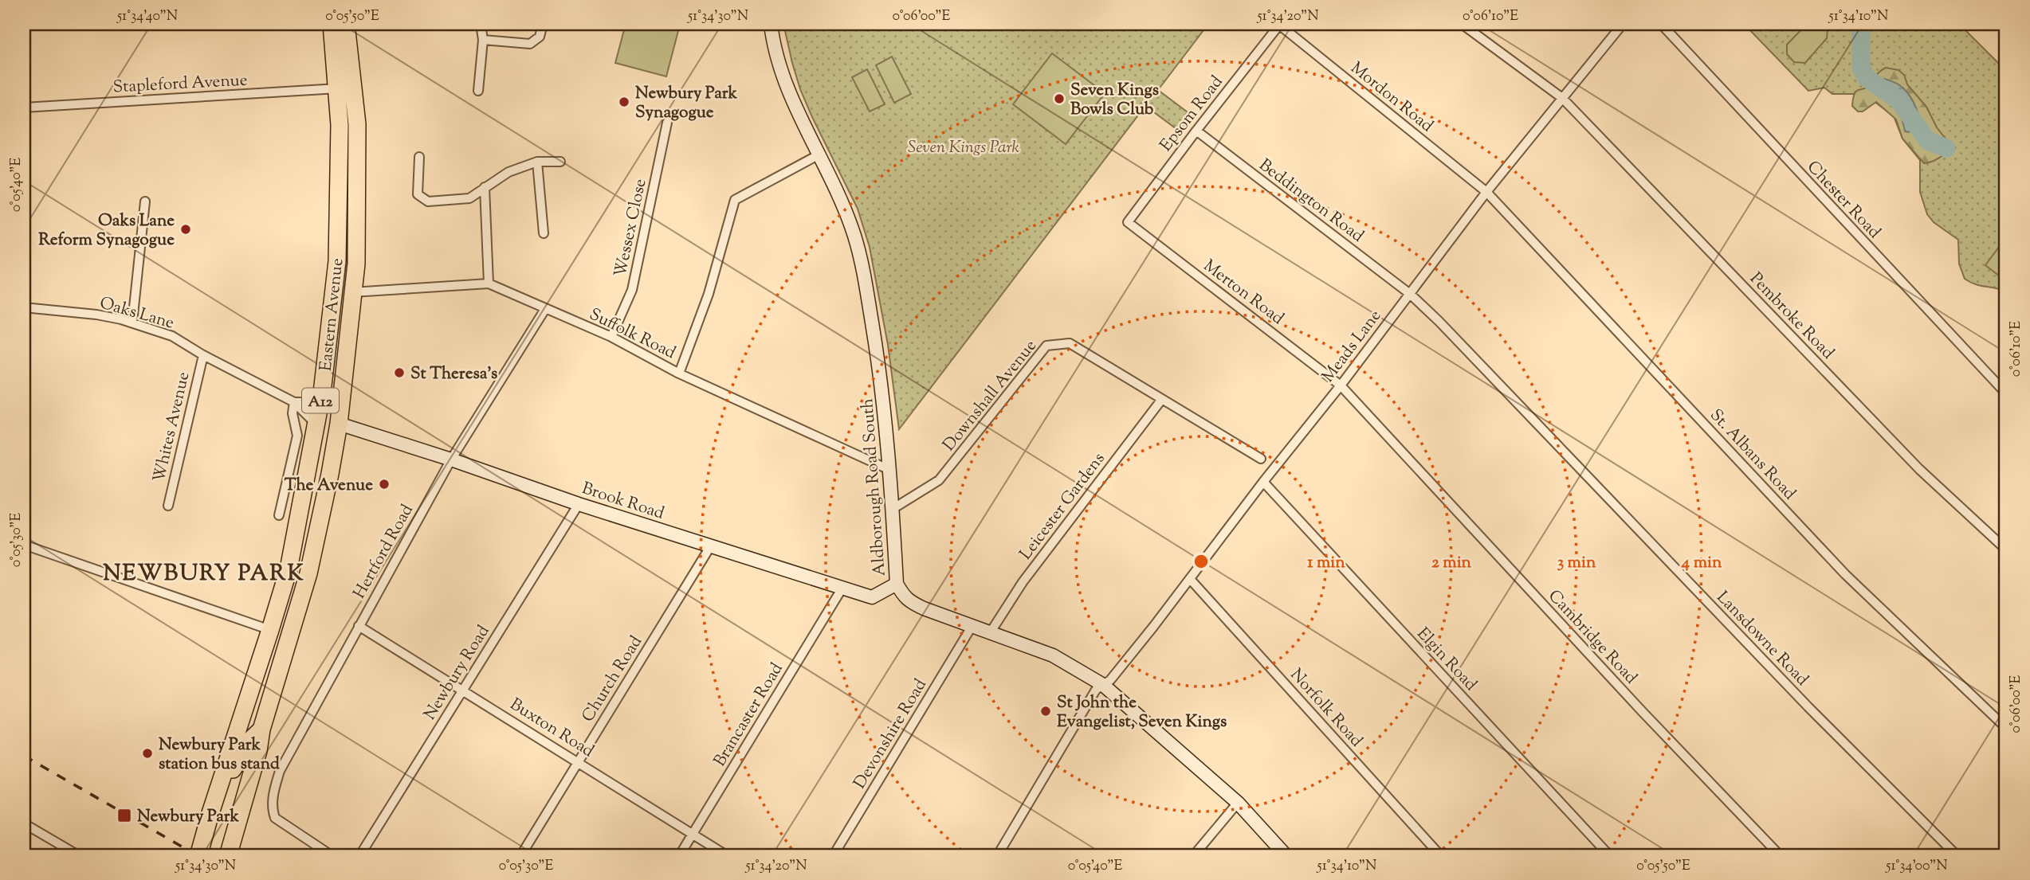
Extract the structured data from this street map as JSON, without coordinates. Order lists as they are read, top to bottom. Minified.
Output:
{"streets":{"highway":["Eastern Avenue","A12"],"street":["Stapleford Avenue","Mordon Road","Epsom Road","Chester Road","Beddington Road","Wessex Close","Merton Road","Oaks Lane","Pembroke Road","Suffolk Road","Meads Lane","Downshall Avenue","Whites Avenue","St. Albans Road","Aldborough Road South","Brook Road","Leicester Gardens","Hertford Road","Cambridge Road","Lansdowne Road","Elgin Road","Newbury Road","Church Road","Norfolk Road","Brancaster Road","Buxton Road","Devonshire Road"]},"crossings":[["Stapleford Avenue","Eastern Avenue"],["Mordon Road","Epsom Road"],["Mordon Road","Meads Lane"],["Mordon Road","St. Albans Road"],["Epsom Road","Beddington Road"],["Epsom Road","Merton Road"],["Beddington Road","Meads Lane"],["Beddington Road","Lansdowne Road"],["Wessex Close","Suffolk Road"],["Merton Road","Meads Lane"],["Merton Road","Cambridge Road"],["Oaks Lane","Eastern Avenue"],["Oaks Lane","Whites Avenue"],["Eastern Avenue","Suffolk Road"],["Eastern Avenue","Brook Road"],["Pembroke Road","Meads Lane"],["Suffolk Road","Aldborough Road South"],["Suffolk Road","Hertford Road"],["Meads Lane","St. Albans Road"],["Meads Lane","Aldborough Road South"],["Meads Lane","Cambridge Road"],["Meads Lane","Lansdowne Road"],["Meads Lane","Elgin Road"],["Meads Lane","Norfolk Road"],["Downshall Avenue","Aldborough Road South"],["Downshall Avenue","Leicester Gardens"],["Aldborough Road South","Brook Road"],["Aldborough Road South","Leicester Gardens"],["Aldborough Road South","Devonshire Road"],["Brook Road","Hertford Road"],["Brook Road","Newbury Road"],["Brook Road","Church Road"],["Brook Road","Brancaster Road"],["Hertford Road","Buxton Road"],["Newbury Road","Buxton Road"],["Church Road","Buxton Road"],["Brancaster Road","Buxton Road"]],"districts":["NEWBURY PARK"],"parks":["Seven Kings Park"],"places":{"other":["Seven Kings Bowls Club","Newbury Park Synagogue","Oaks Lane Reform Synagogue","St Theresa's","The Avenue","St John the Evangelist, Seven Kings","Newbury Park station bus stand"],"transit":["Newbury Park"]},"coordinates":["51°34'40\"N","0°05'50\"E","51°34'30\"N","0°06'00\"E","51°34'20\"N","0°06'10\"E","51°34'10\"N","0°05'40\"E","0°05'30\"E","51°34'00\"N"],"rings":["1 min","2 min","3 min","4 min"]}
